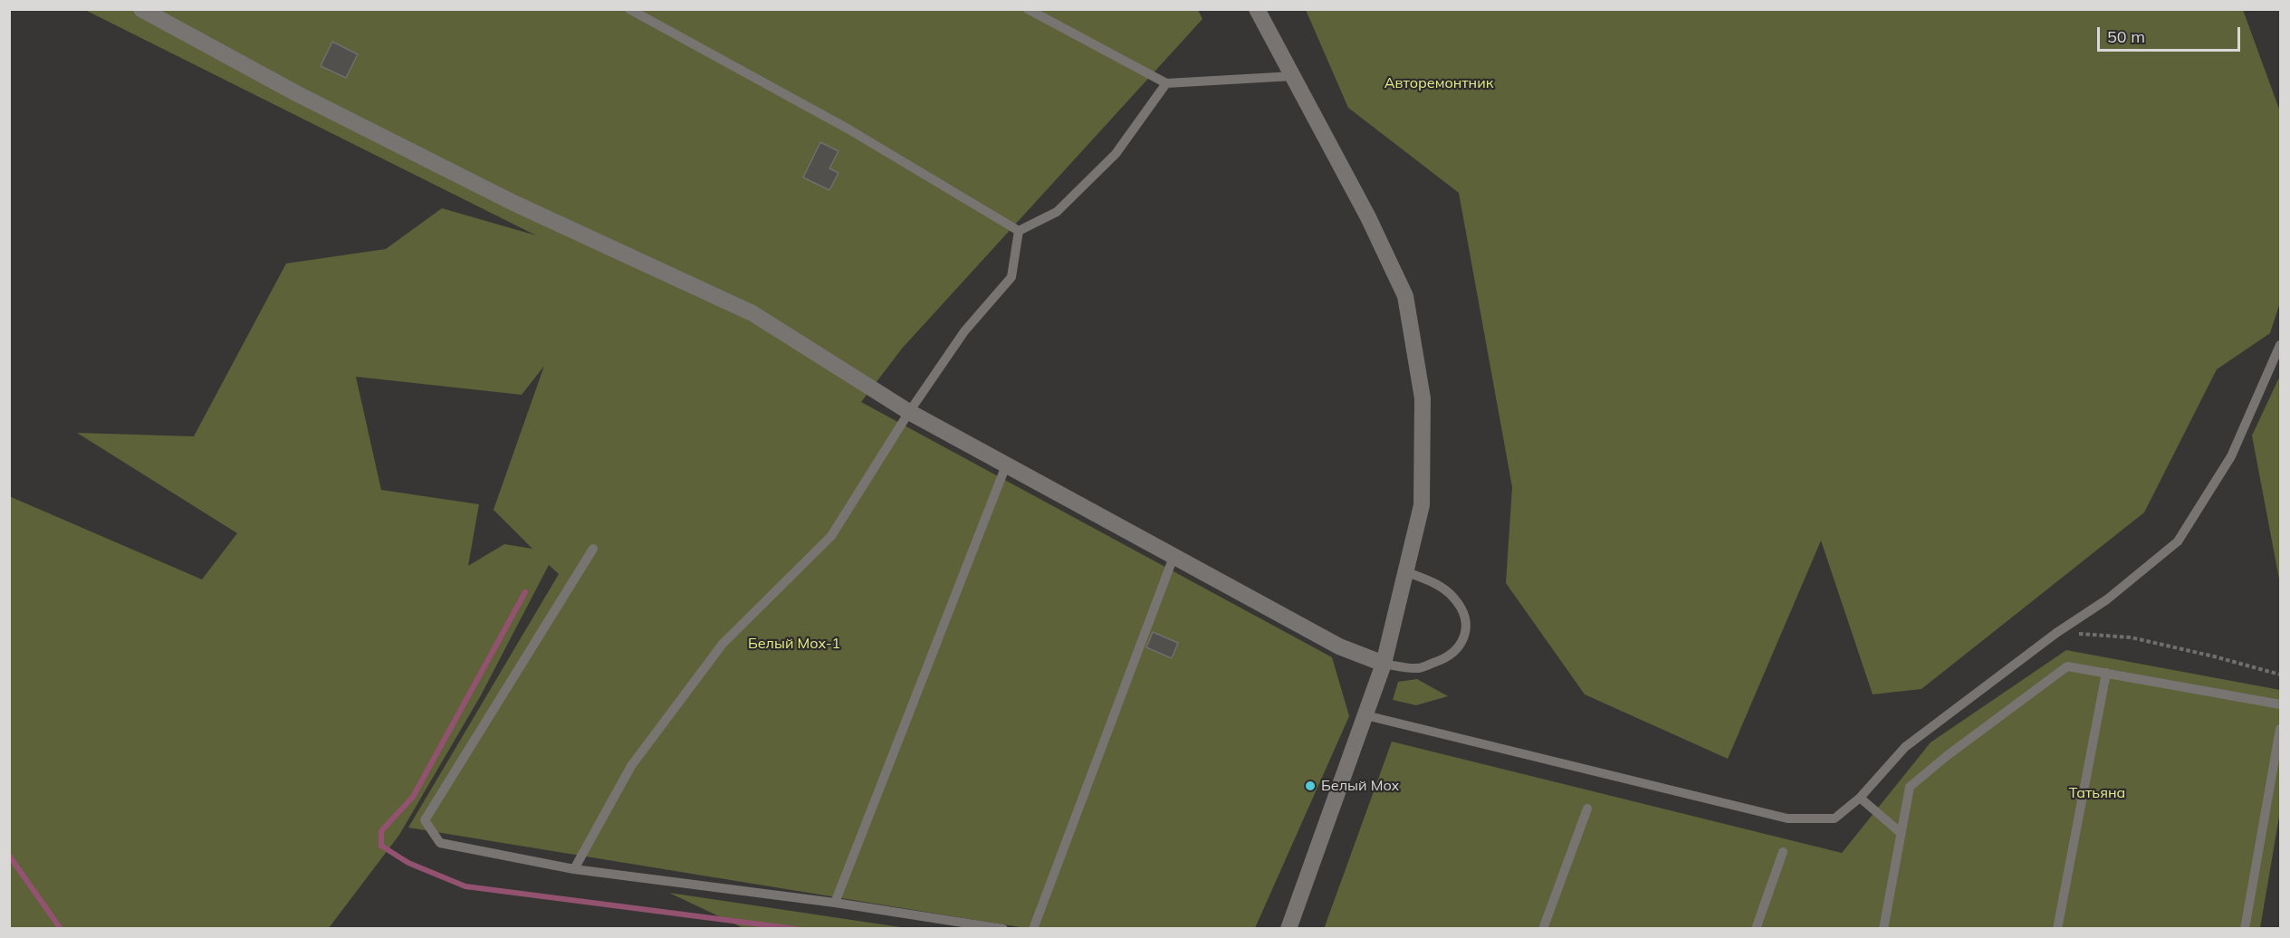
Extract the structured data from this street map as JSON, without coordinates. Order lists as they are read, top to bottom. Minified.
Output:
{"parks":["Авторемонтник","Белый Мох-1","Татьяна"],"places":["Белый Мох"],"scale_bar":"50 m"}
